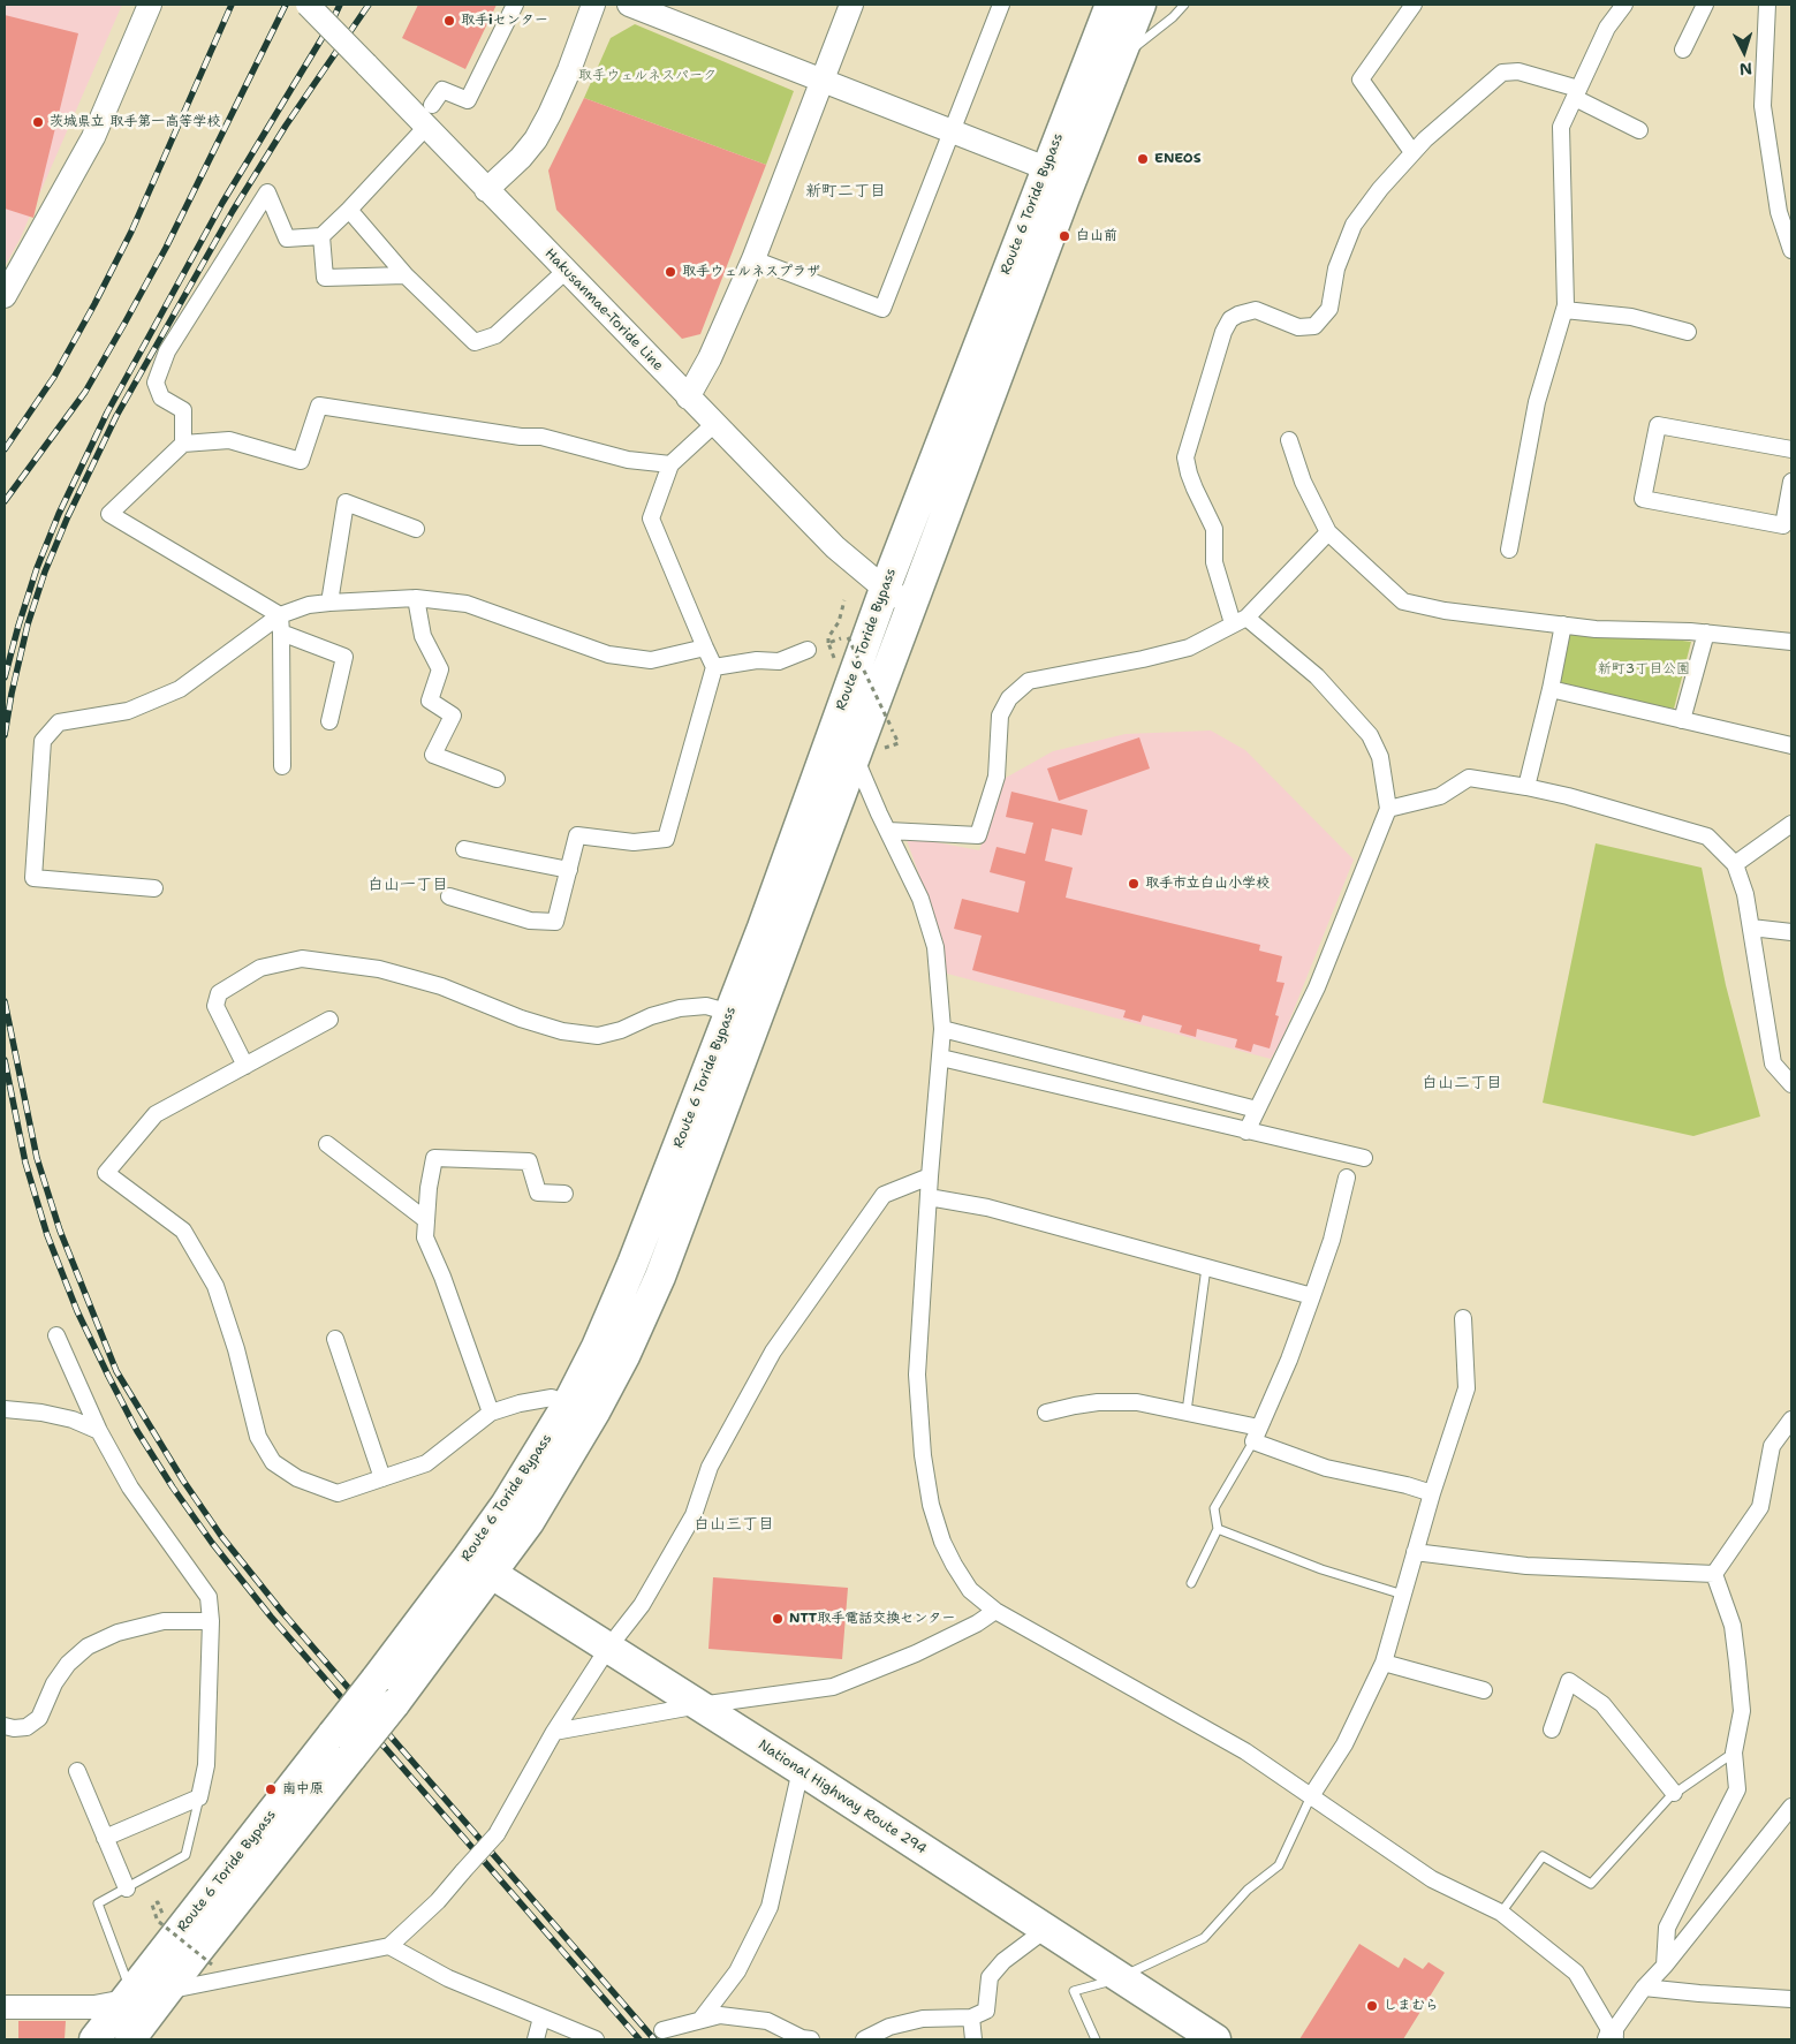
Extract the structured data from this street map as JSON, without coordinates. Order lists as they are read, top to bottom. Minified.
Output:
{"streets":{"highway":["Route 6 Toride Bypass","National Highway Route 294"],"street":["Hakusanmae-Toride Line"]},"crossings":[["Route 6 Toride Bypass","Hakusanmae-Toride Line"],["Route 6 Toride Bypass","National Highway Route 294"]],"districts":["新町二丁目","白山一丁目","白山二丁目","白山三丁目"],"parks":["取手ウェルネスパーク","新町3丁目公園"],"places":["取手iセンター","茨城県立 取手第一高等学校","ENEOS","白山前","取手ウェルネスプラザ","取手市立白山小学校","NTT取手電話交換センター","南中原","しまむら"],"north":"bottom"}
